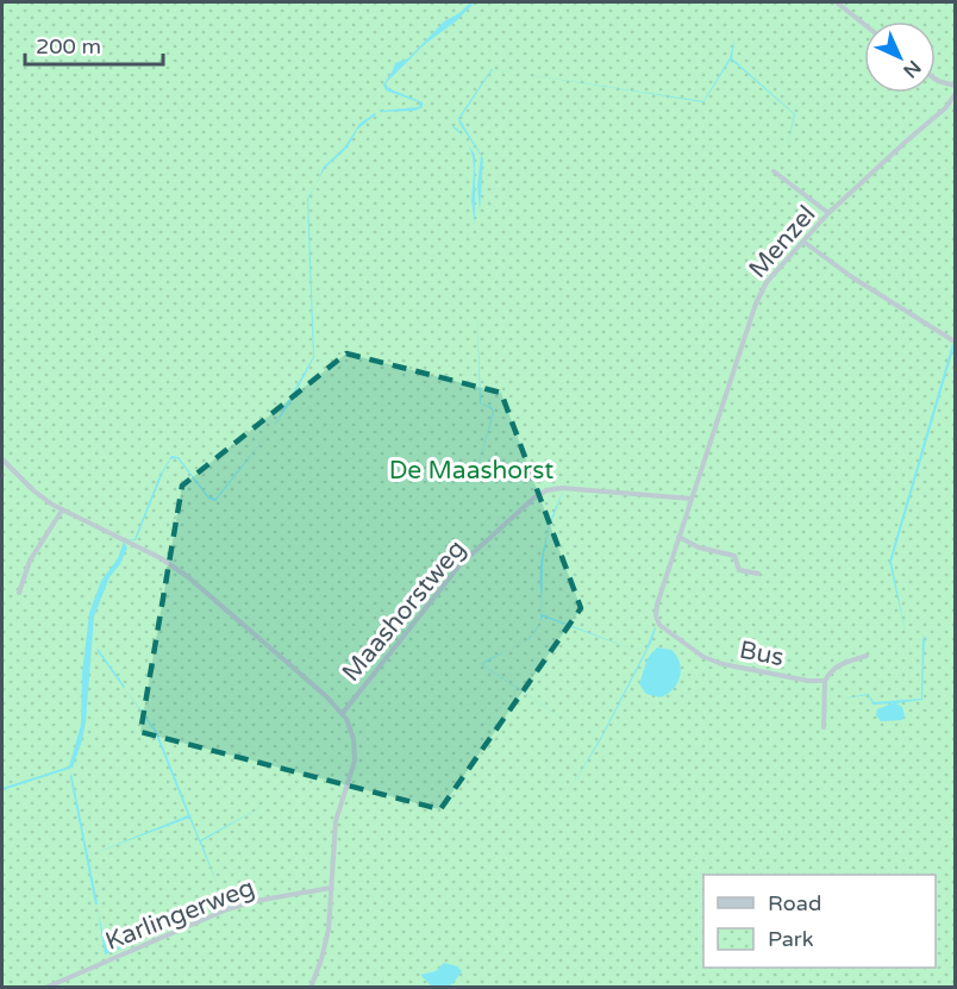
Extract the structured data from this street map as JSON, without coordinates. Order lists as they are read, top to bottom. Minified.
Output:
{"streets":{"street":["Menzel","Maashorstweg","Bus","Karlingerweg"]},"crossings":[["Menzel","Maashorstweg"],["Menzel","Bus"]],"parks":["De Maashorst"],"legend":["Road","Park"],"scale_bar":"200 m","north":"bottom right"}
